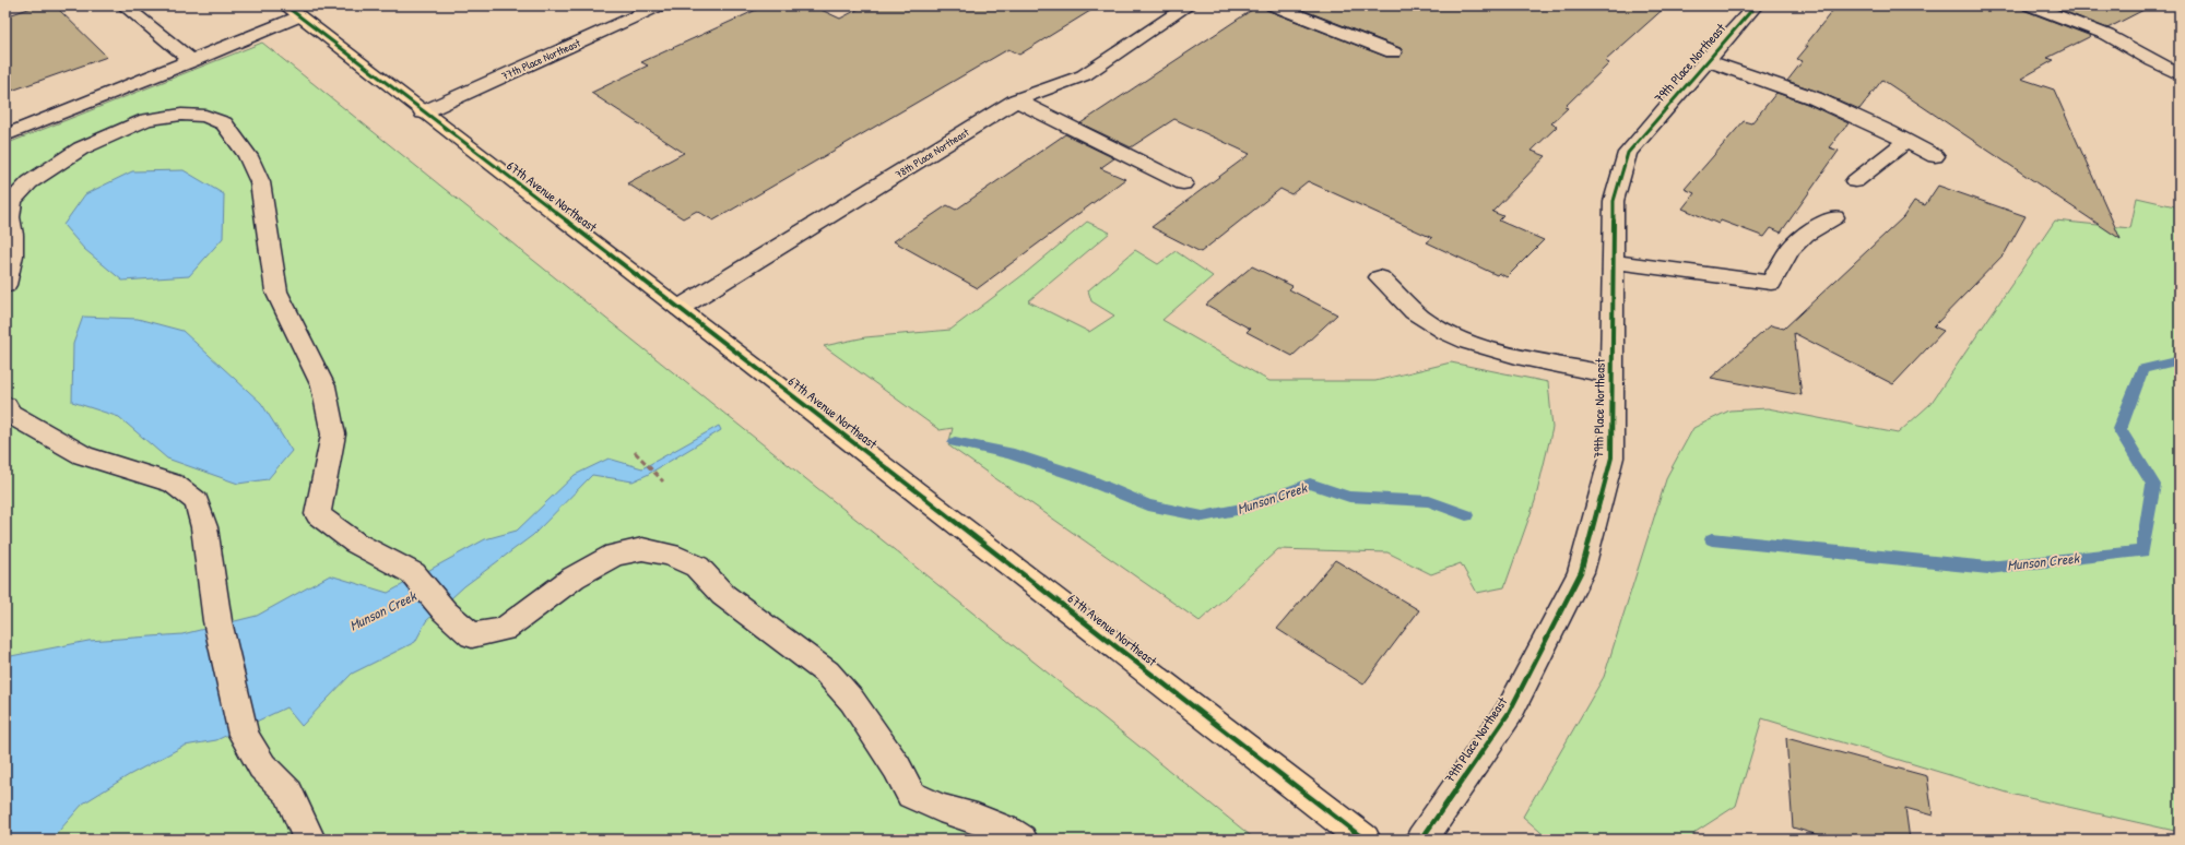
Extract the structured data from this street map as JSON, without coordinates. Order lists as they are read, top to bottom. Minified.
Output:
{"streets":{"main road":["67th Avenue Northeast"],"street":["77th Place Northeast","79th Place Northeast","78th Place Northeast"]},"crossings":[["77th Place Northeast","67th Avenue Northeast"],["78th Place Northeast","67th Avenue Northeast"]],"water":["Munson Creek"]}
